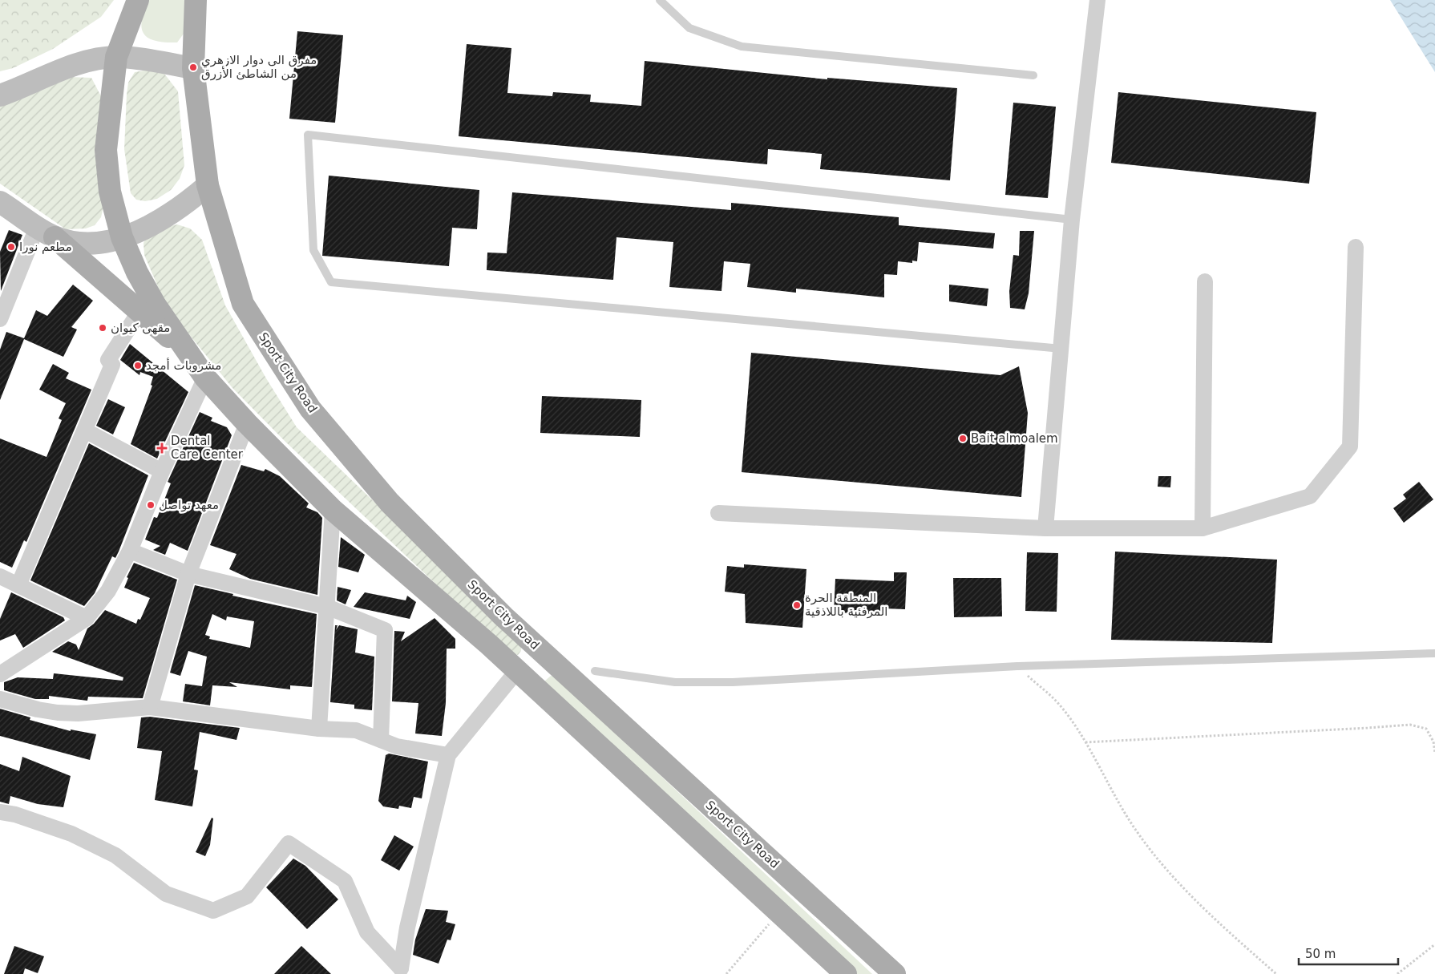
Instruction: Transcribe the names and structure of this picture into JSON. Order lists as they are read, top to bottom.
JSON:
{
  "streets": {
    "main road": ["Sport City Road"]
  },
  "places": {
    "other": [
      "مفرق الى دوار الازهري من الشاطئ الأزرق",
      "مطعم نورا",
      "مقهى كيوان",
      "مشروبات أمجد",
      "Bait almoalem",
      "معهد تواصل",
      "المنطقة الحرة المرفئية باللاذقية"
    ],
    "health": ["Dental Care Center"]
  },
  "scale_bar": "50 m"
}
